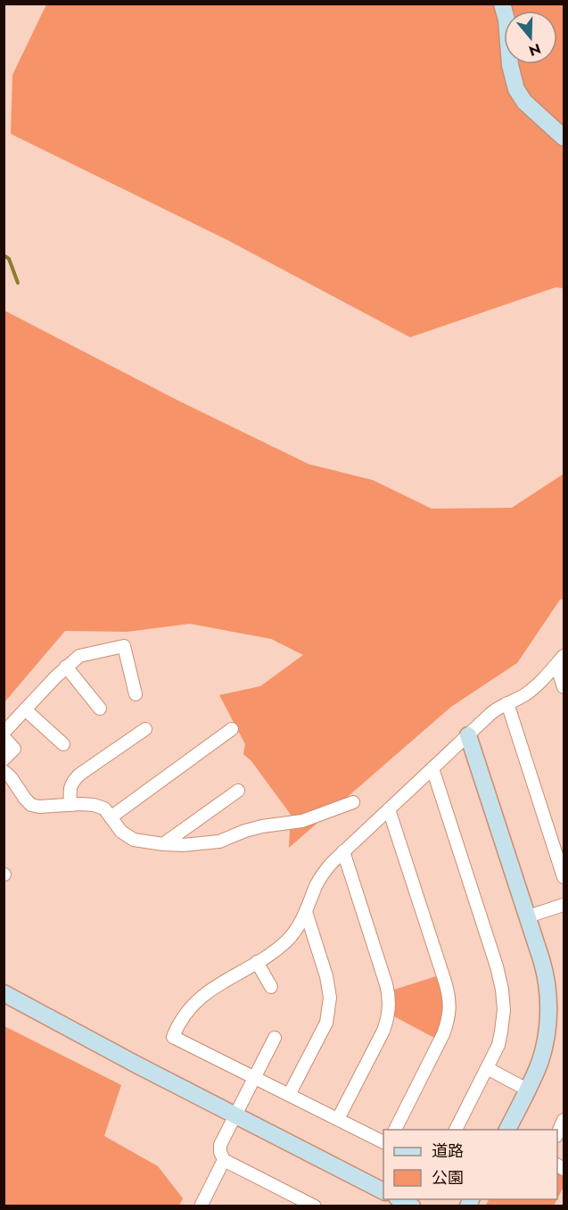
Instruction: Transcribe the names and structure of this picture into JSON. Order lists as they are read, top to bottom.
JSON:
{
  "legend": ["道路", "公園"],
  "north": "bottom"
}
